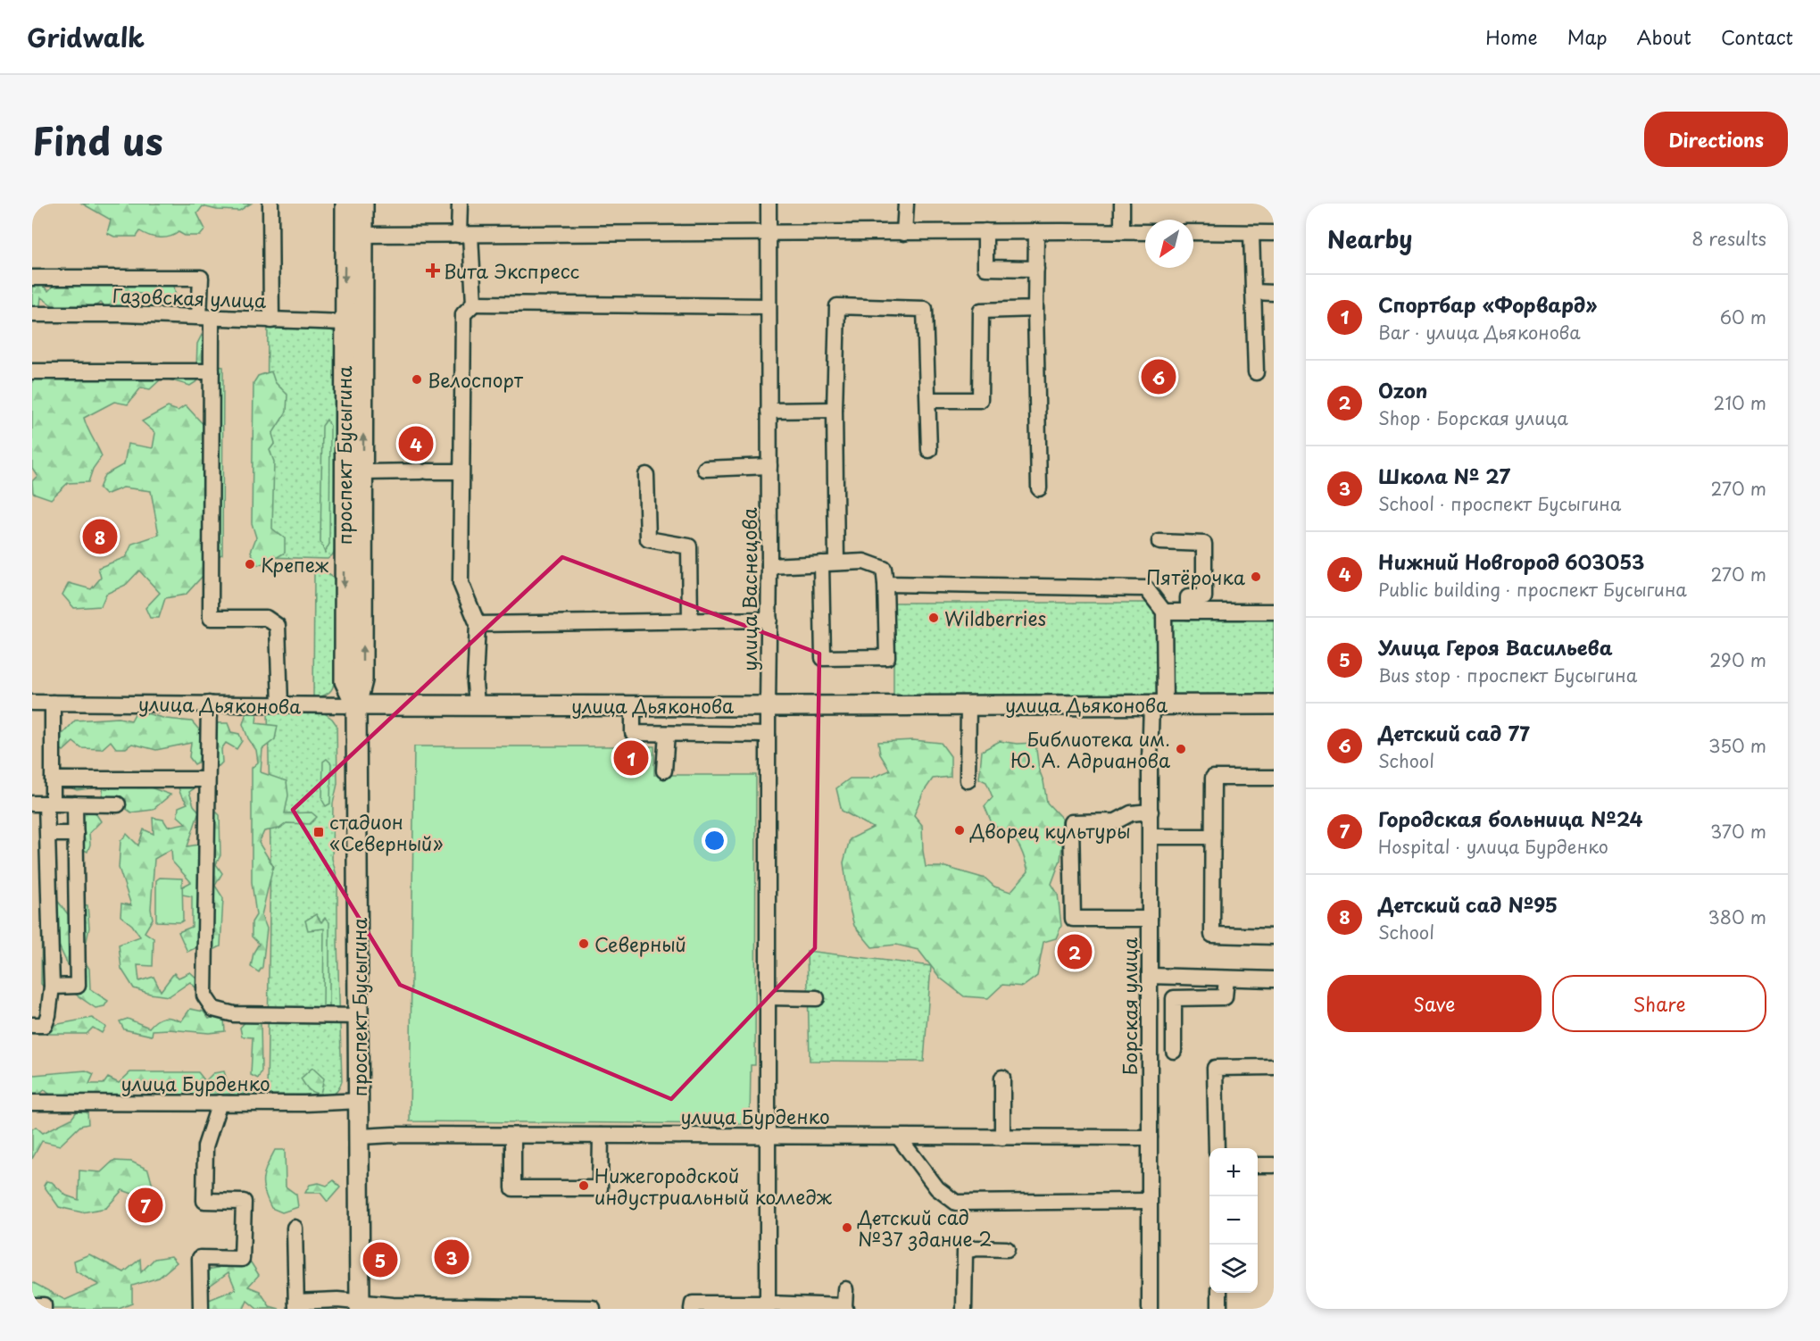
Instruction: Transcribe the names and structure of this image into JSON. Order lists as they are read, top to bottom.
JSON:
{
  "streets": {
    "main road": ["проспект Бусыгина", "улица Дьяконова"],
    "street": [
      "Газовская улица",
      "улица Васнецова",
      "Борская улица",
      "улица Бурденко"
    ]
  },
  "crossings": [
    ["Газовская улица", "проспект Бусыгина"],
    ["проспект Бусыгина", "улица Дьяконова"],
    ["проспект Бусыгина", "улица Бурденко"],
    ["улица Васнецова", "улица Дьяконова"],
    ["улица Васнецова", "улица Бурденко"],
    ["улица Дьяконова", "Борская улица"],
    ["Борская улица", "улица Бурденко"]
  ],
  "places": {
    "health": ["Вита Экспресс"],
    "other": [
      "Велоспорт",
      "Крепеж",
      "Пятёрочка",
      "Wildberries",
      "Библиотека им. Ю. А. Адрианова",
      "Дворец культуры",
      "Северный",
      "Нижегородской индустриальный колледж",
      "Детский сад №37 здание 2"
    ],
    "transit": ["стадион «Северный»"]
  },
  "north": "bottom left",
  "page": {
    "header": "Gridwalk",
    "nav": [
      "Home",
      "Map",
      "About",
      "Contact"
    ],
    "title": "Find us",
    "buttons": [
      "Directions",
      ["Save", "Share"]
    ],
    "heading": ["Nearby", "8 results"],
    "list": [
      {
        "mark": "1",
        "name": "Спортбар «Форвард»",
        "note": "Bar · улица Дьяконова",
        "value": "60 m"
      },
      {
        "mark": "2",
        "name": "Ozon",
        "note": "Shop · Борская улица",
        "value": "210 m"
      },
      {
        "mark": "3",
        "name": "Школа № 27",
        "note": "School · проспект Бусыгина",
        "value": "270 m"
      },
      {
        "mark": "4",
        "name": "Нижний Новгород 603053",
        "note": "Public building · проспект Бусыгина",
        "value": "270 m"
      },
      {
        "mark": "5",
        "name": "Улица Героя Васильева",
        "note": "Bus stop · проспект Бусыгина",
        "value": "290 m"
      },
      {
        "mark": "6",
        "name": "Детский сад 77",
        "note": "School",
        "value": "350 m"
      },
      {
        "mark": "7",
        "name": "Городская больница №24",
        "note": "Hospital · улица Бурденко",
        "value": "370 m"
      },
      {
        "mark": "8",
        "name": "Детский сад №95",
        "note": "School",
        "value": "380 m"
      }
    ],
    "pins": [
      "6",
      "4",
      "8",
      "1",
      "2",
      "7",
      "3",
      "5"
    ],
    "map_buttons": ["+", "−"]
  }
}
